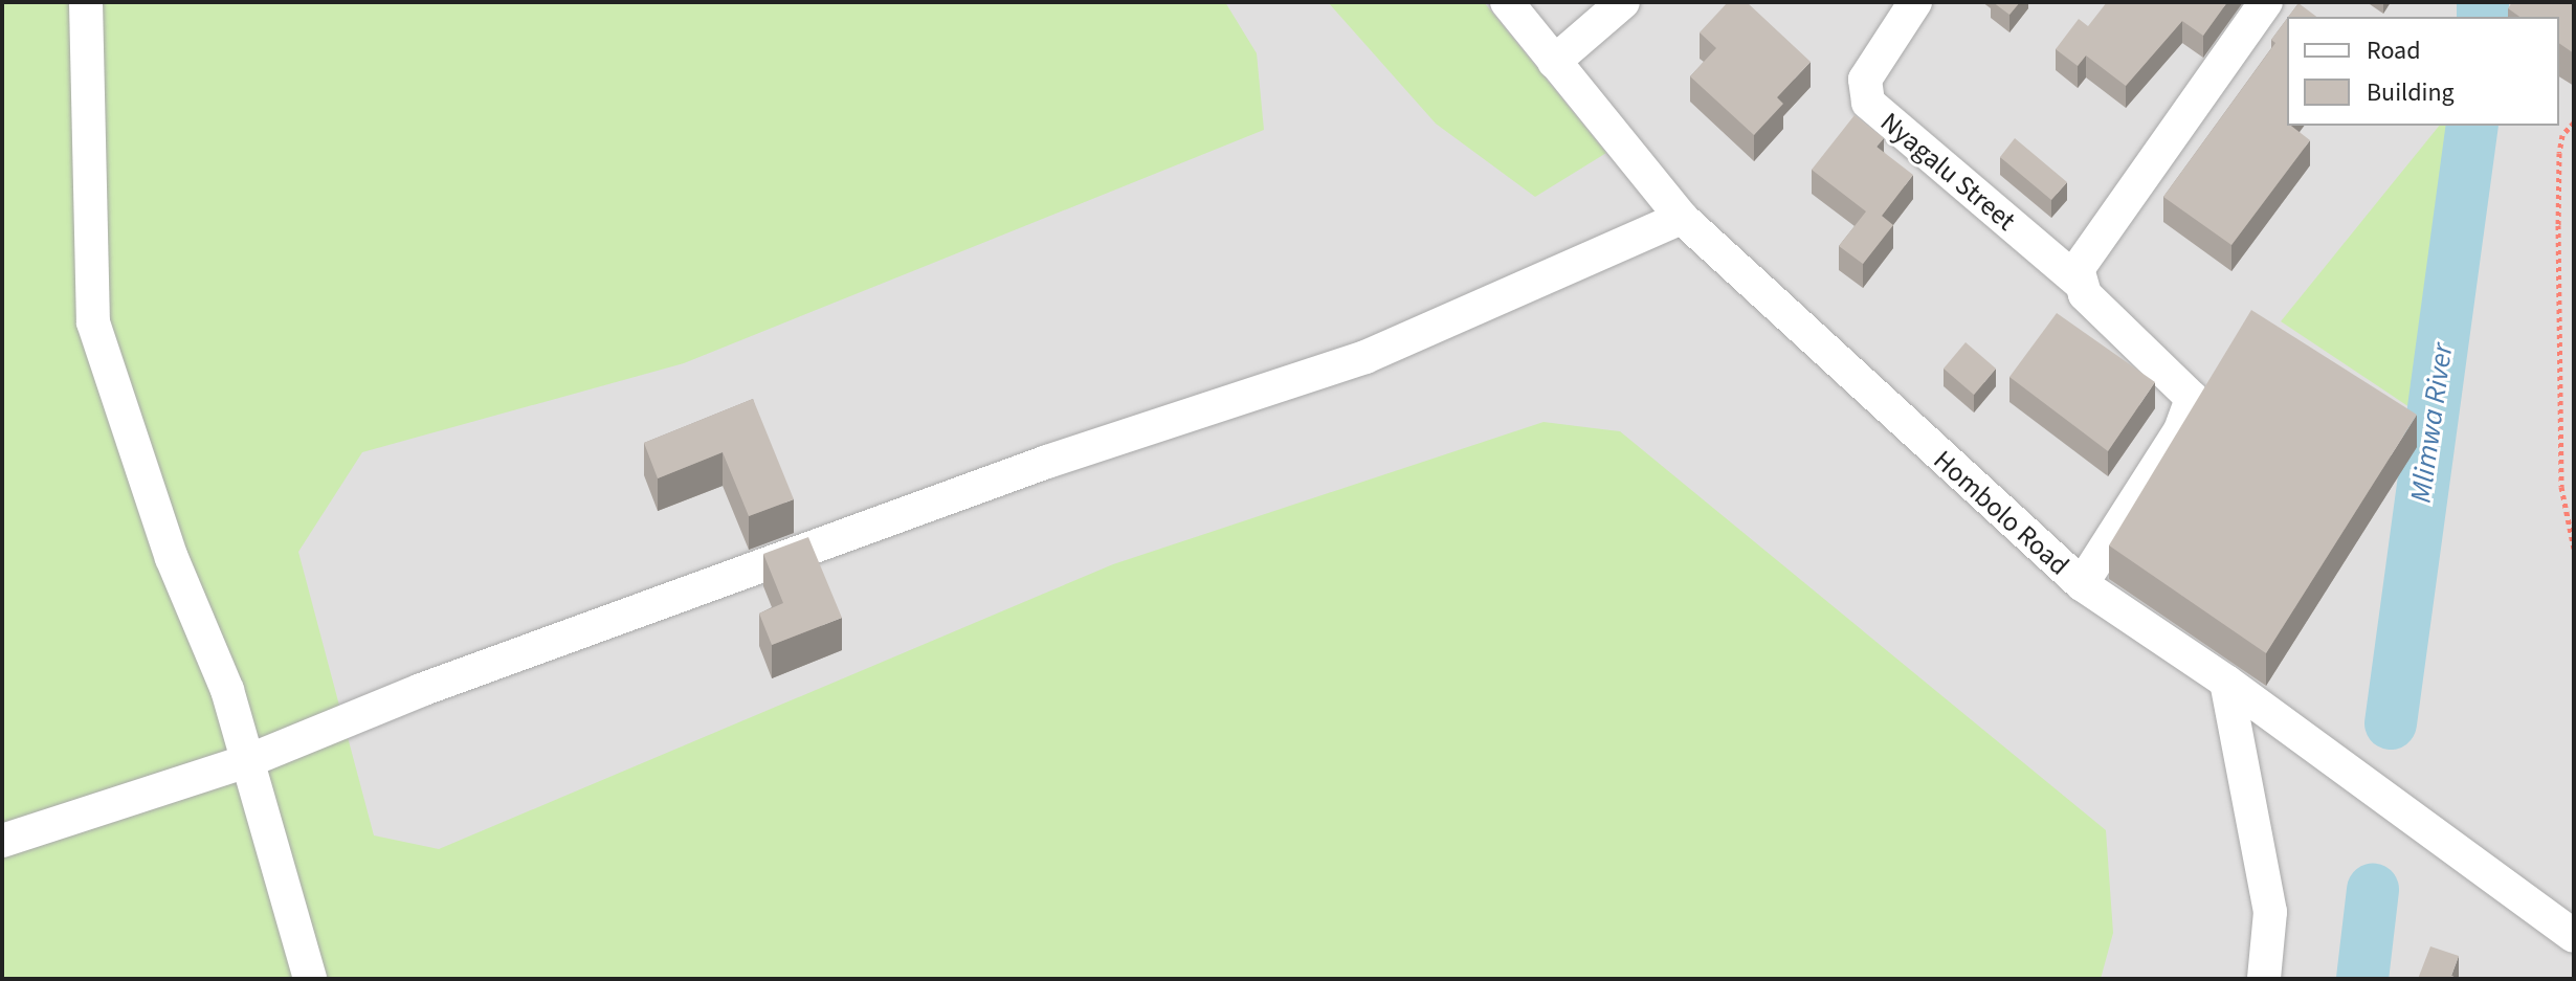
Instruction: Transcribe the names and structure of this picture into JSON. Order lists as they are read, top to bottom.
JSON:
{
  "streets": {
    "street": ["Nyagalu Street", "Hombolo Road"]
  },
  "crossings": [
    ["Nyagalu Street", "Hombolo Road"]
  ],
  "water": ["Mlimwa River"],
  "legend": ["Road", "Building"]
}
